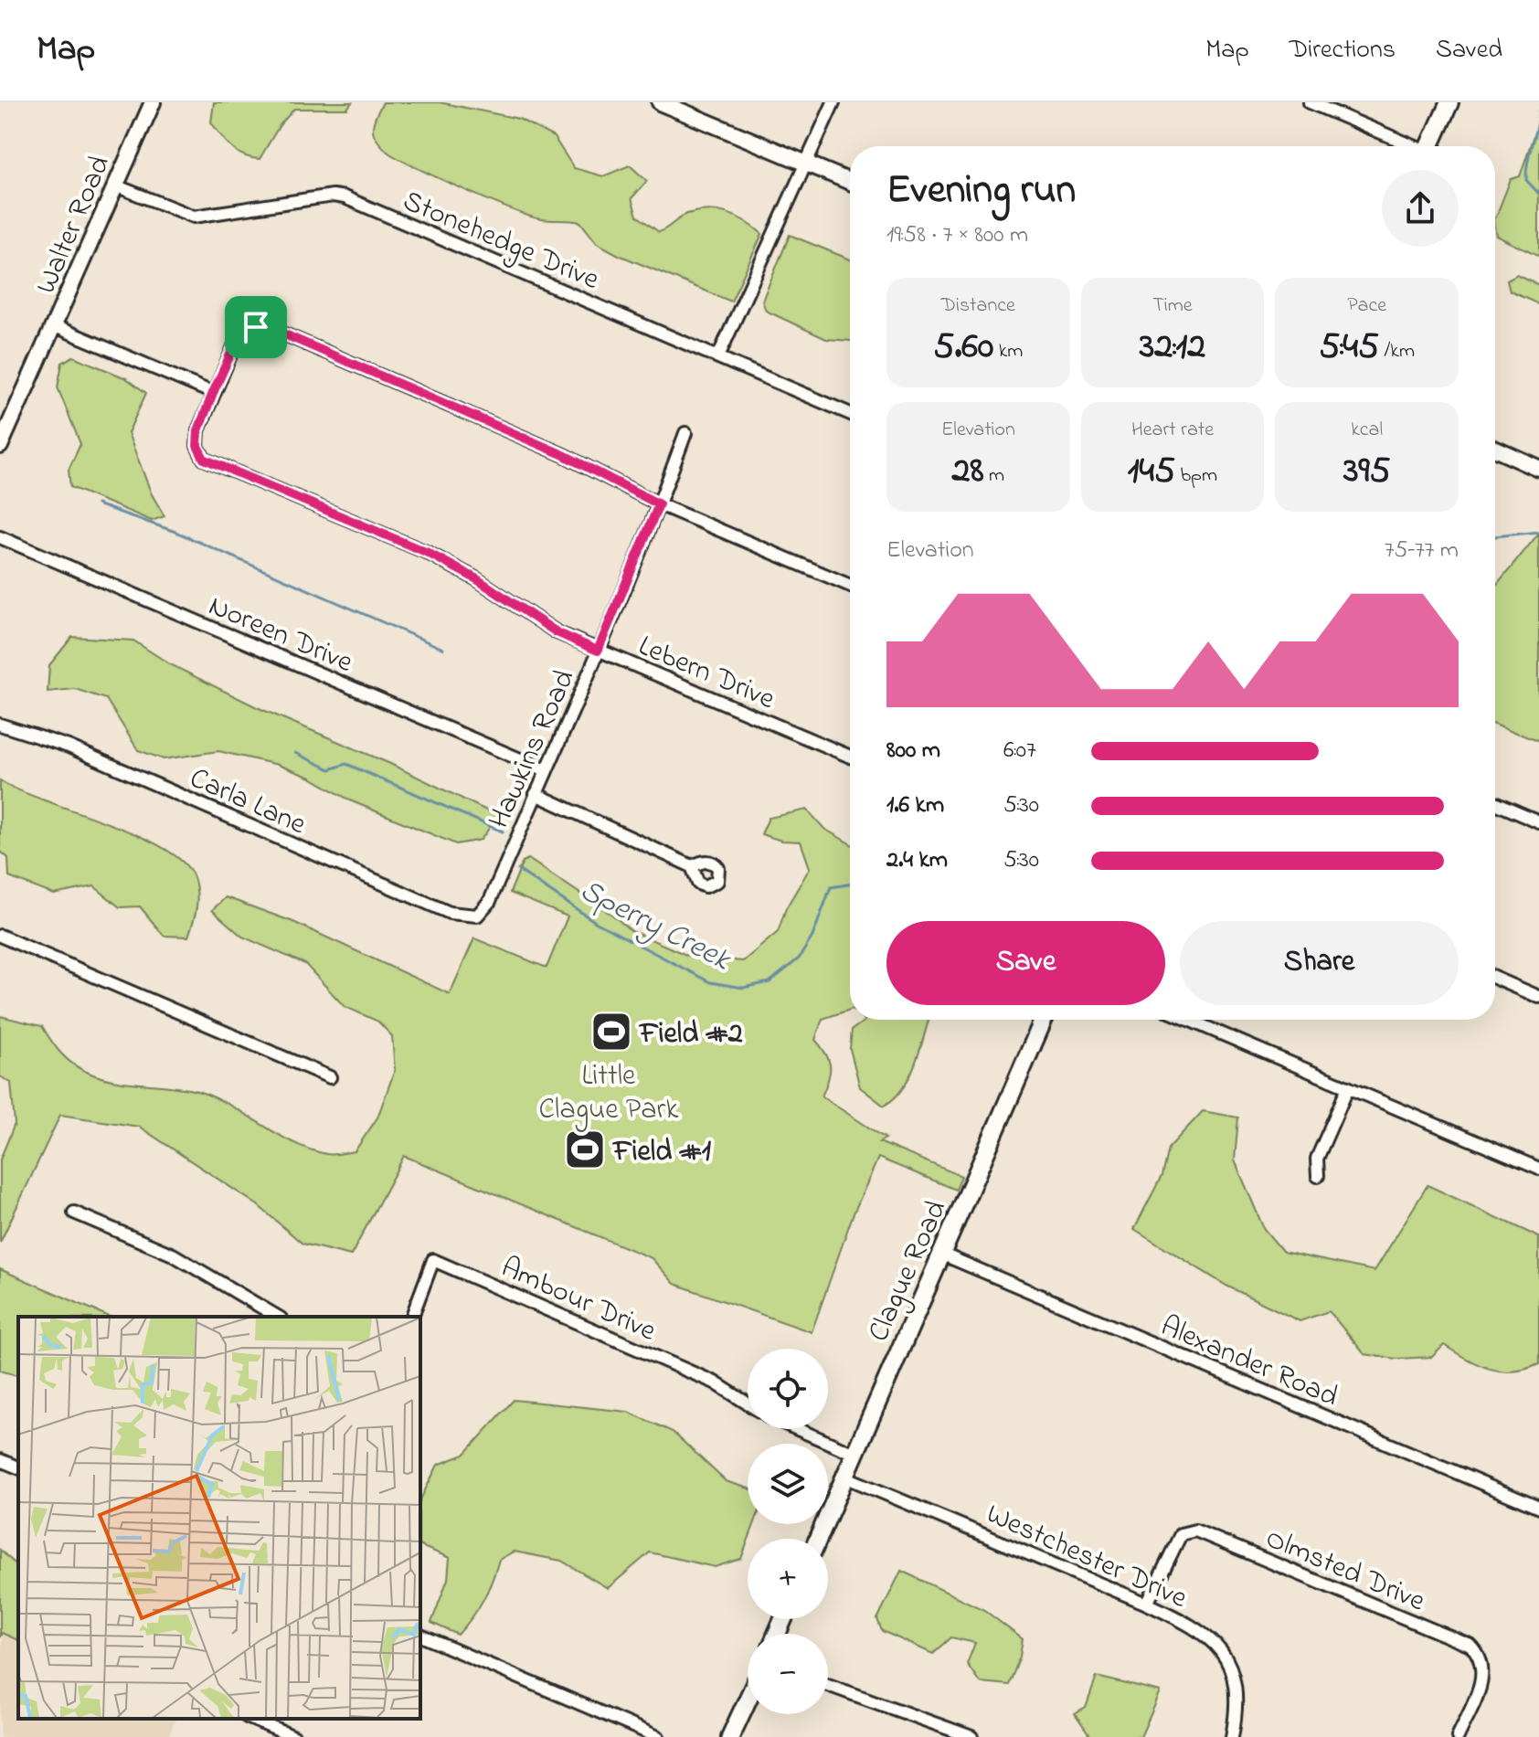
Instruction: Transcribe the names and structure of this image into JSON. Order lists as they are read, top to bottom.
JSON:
{
  "streets": {
    "main road": ["Clague Road"],
    "street": [
      "Walter Road",
      "Stonehedge Drive",
      "Noreen Drive",
      "Lebern Drive",
      "Hawkins Road",
      "Carla Lane",
      "Ambour Drive",
      "Alexander Road",
      "Westchester Drive",
      "Olmsted Drive"
    ]
  },
  "crossings": [
    ["Walter Road", "Stonehedge Drive"],
    ["Noreen Drive", "Hawkins Road"],
    ["Lebern Drive", "Hawkins Road"],
    ["Hawkins Road", "Carla Lane"],
    ["Clague Road", "Alexander Road"],
    ["Clague Road", "Westchester Drive"],
    ["Westchester Drive", "Olmsted Drive"]
  ],
  "water": ["Sperry Creek"],
  "parks": ["Little Clague Park"],
  "places": {
    "sports": ["Field #2", "Field #1"]
  },
  "page": {
    "header": "Map",
    "nav": ["Map", "Directions", "Saved"],
    "heading": ["Evening run", "19:58 · 7 × 800 m"],
    "stats": [
      ["Distance", "5.60 km"],
      ["Time", "32:12"],
      ["Pace", "5:45 /km"],
      ["Elevation", "28 m"],
      ["Heart rate", "145 bpm"],
      ["kcal", "395"]
    ],
    "chart": ["Elevation", "75–77 m"],
    "list": [
      {
        "name": "800 m",
        "note": "6:07"
      },
      {
        "name": "1.6 km",
        "note": "5:30"
      },
      {
        "name": "2.4 km",
        "note": "5:30"
      }
    ],
    "buttons": ["Save", "Share"],
    "map_buttons": ["+", "−"]
  }
}
